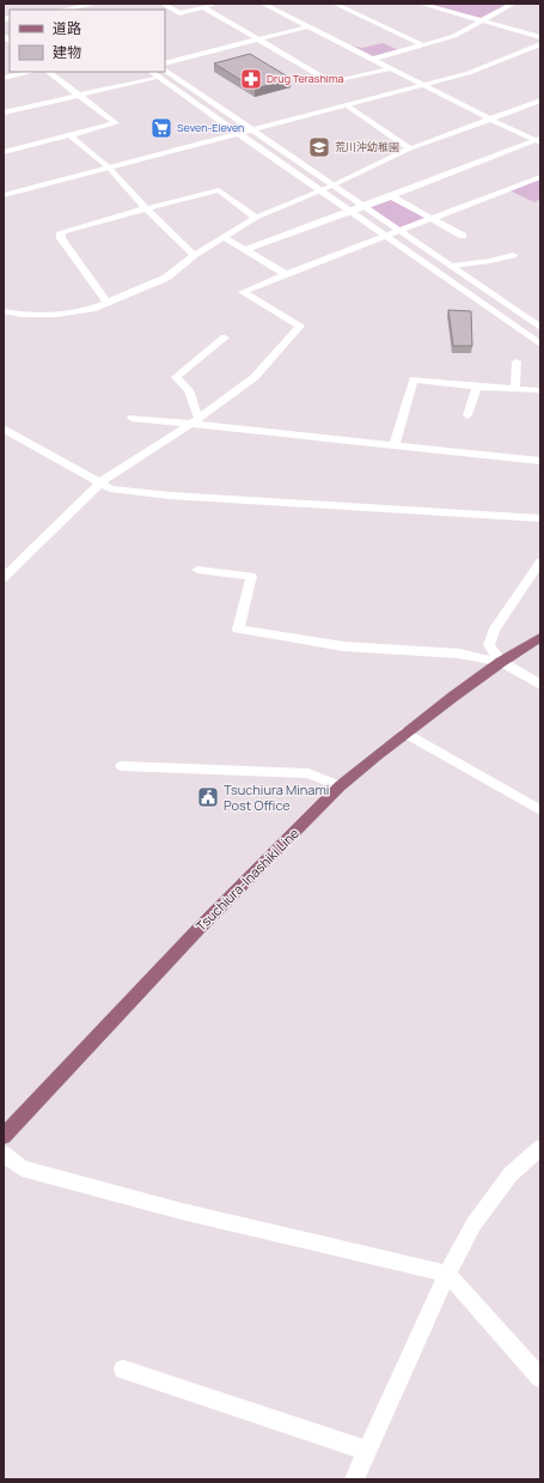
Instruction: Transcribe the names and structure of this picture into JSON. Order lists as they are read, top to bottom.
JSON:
{
  "streets": {
    "main road": ["Tsuchiura-Inashiki Line"]
  },
  "places": {
    "pharmacy": ["Drug Terashima"],
    "supermarket": ["Seven-Eleven"],
    "school or university": ["荒川沖幼稚園"],
    "public building": ["Tsuchiura Minami Post Office"]
  },
  "legend": ["道路", "建物"]
}
